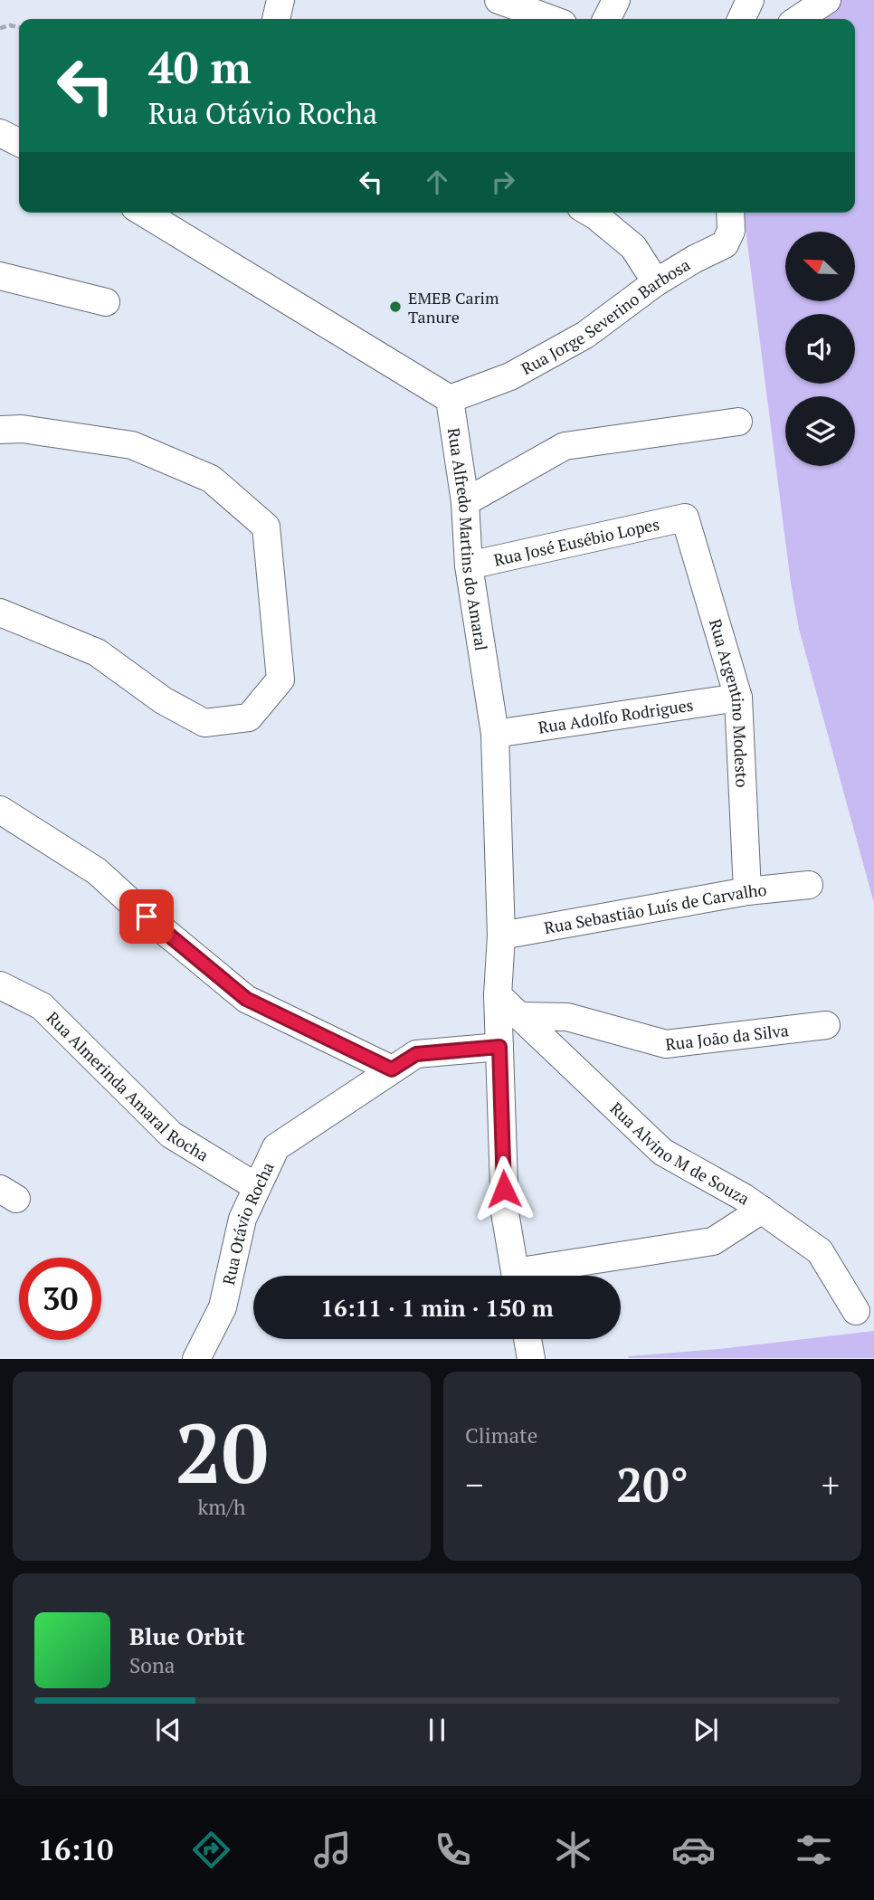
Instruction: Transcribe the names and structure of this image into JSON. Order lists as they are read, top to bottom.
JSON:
{
  "streets": {
    "street": [
      "Rua Jorge Severino Barbosa",
      "Rua Alfredo Martins do Amaral",
      "Rua José Eusébio Lopes",
      "Rua Argentino Modesto",
      "Rua Adolfo Rodrigues",
      "Rua Sebastião Luís de Carvalho",
      "Rua João da Silva",
      "Rua Almerinda Amaral Rocha",
      "Rua Alvino M de Souza",
      "Rua Otávio Rocha"
    ]
  },
  "crossings": [
    ["Rua Jorge Severino Barbosa", "Rua Alfredo Martins do Amaral"],
    ["Rua Alfredo Martins do Amaral", "Rua José Eusébio Lopes"],
    ["Rua Alfredo Martins do Amaral", "Rua Adolfo Rodrigues"],
    ["Rua Alfredo Martins do Amaral", "Rua Sebastião Luís de Carvalho"],
    ["Rua Alfredo Martins do Amaral", "Rua Alvino M de Souza"],
    ["Rua Alfredo Martins do Amaral", "Rua Otávio Rocha"],
    ["Rua José Eusébio Lopes", "Rua Argentino Modesto"],
    ["Rua Argentino Modesto", "Rua Adolfo Rodrigues"],
    ["Rua Argentino Modesto", "Rua Sebastião Luís de Carvalho"],
    ["Rua João da Silva", "Rua Alvino M de Souza"],
    ["Rua Almerinda Amaral Rocha", "Rua Otávio Rocha"]
  ],
  "places": ["EMEB Carim Tanure"],
  "north": "top left",
  "page": {
    "turn": ["40 m", "Rua Otávio Rocha"],
    "limit": "30",
    "trip": "16:11 · 1 min · 150 m",
    "tile": [
      ["20", "km/h"],
      "Climate"
    ],
    "heat": ["−", "20°", "+"],
    "song": ["Blue Orbit", "Sona"],
    "tabs": "16:10"
  }
}
